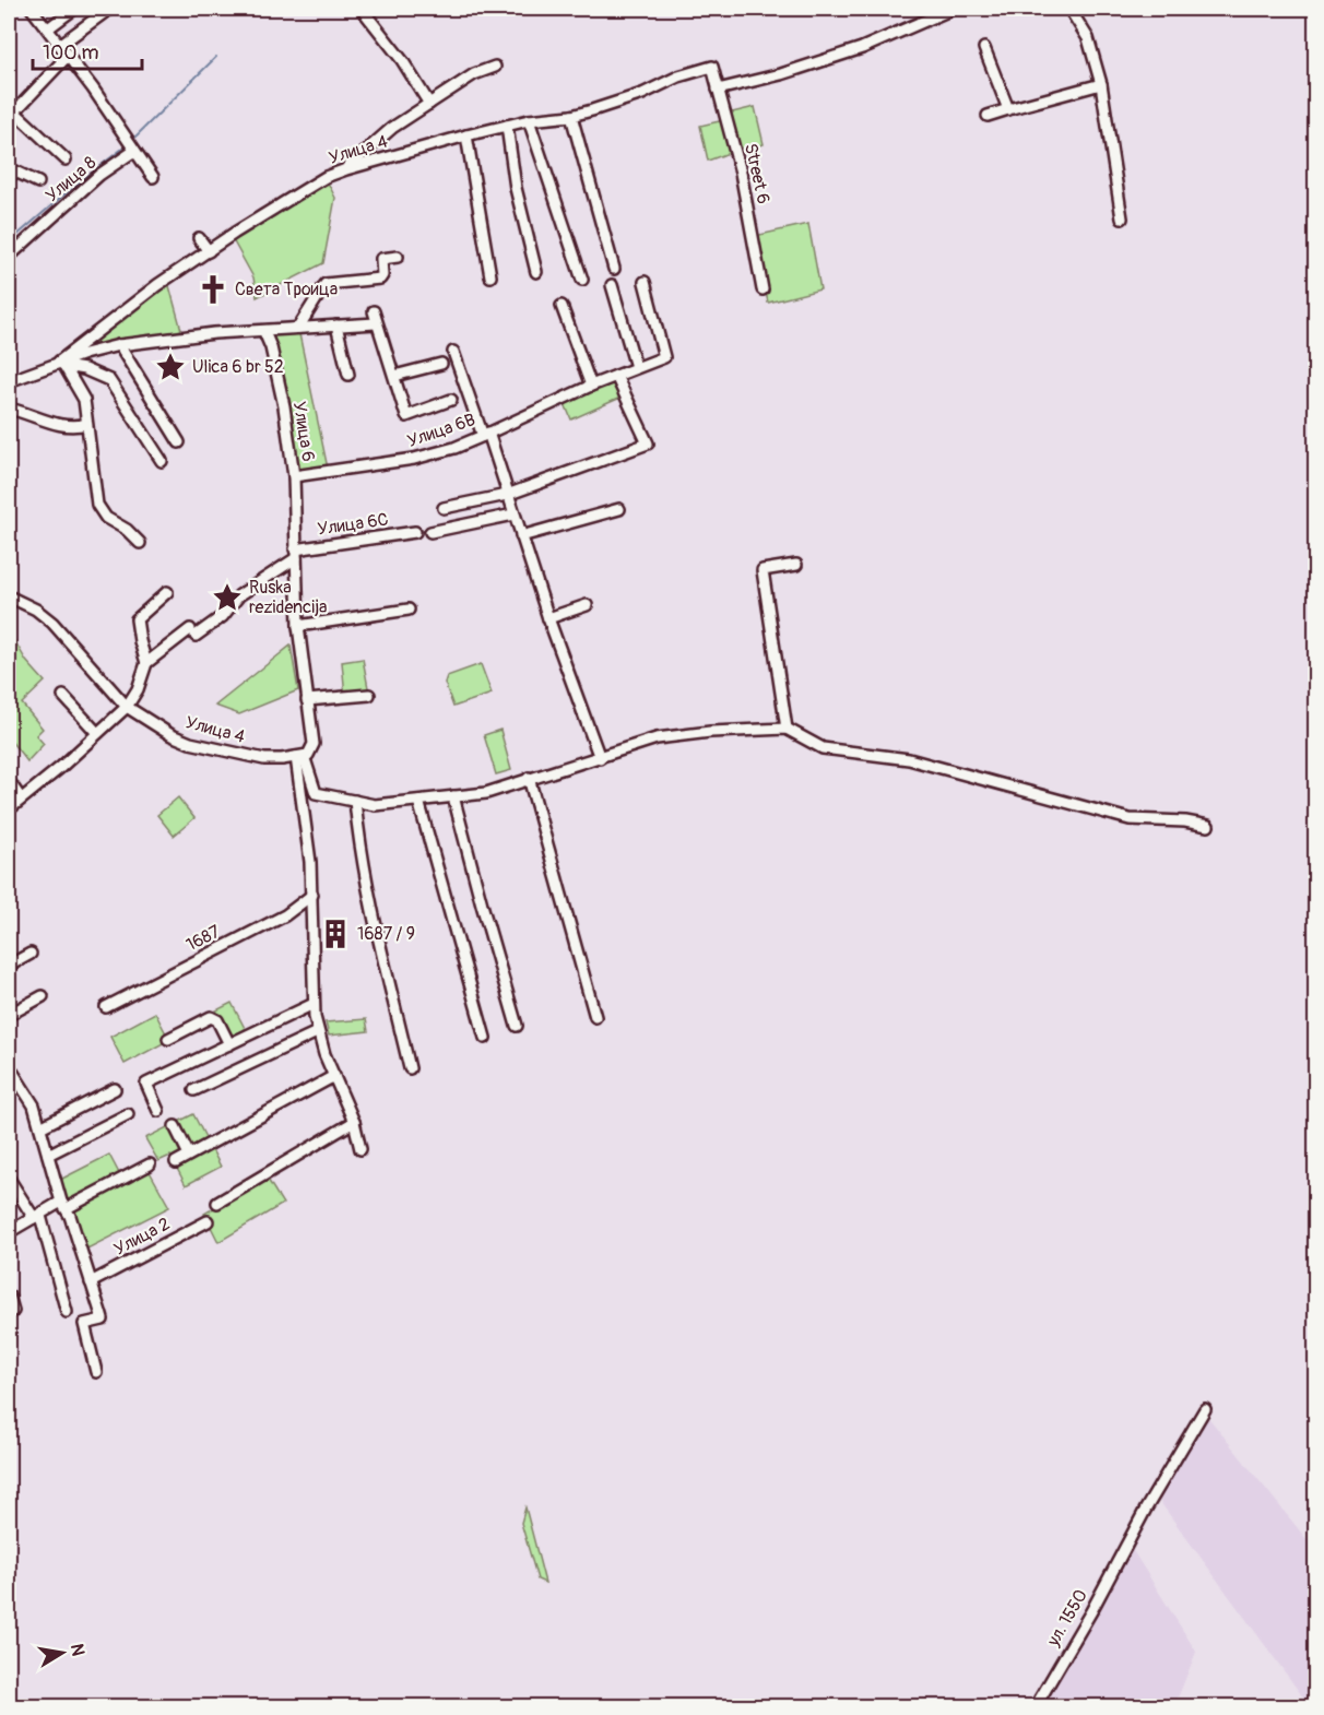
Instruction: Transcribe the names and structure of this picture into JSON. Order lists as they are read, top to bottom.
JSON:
{
  "streets": {
    "street": [
      "Улица 4",
      "Street 6",
      "Улица 8",
      "Улица 6B",
      "Улица 6",
      "Улица 6C",
      "1687",
      "Улица 2",
      "ул. 1550"
    ]
  },
  "crossings": [
    ["Улица 4", "Street 6"],
    ["Улица 4", "Улица 6"],
    ["Улица 6B", "Улица 6"],
    ["Улица 6", "Улица 6C"]
  ],
  "places": {
    "church": ["Света Троица"],
    "place": ["Ulica 6 br 52", "Ruska rezidencija"],
    "building": ["1687 / 9"]
  },
  "scale_bar": "100 m",
  "north": "right"
}
